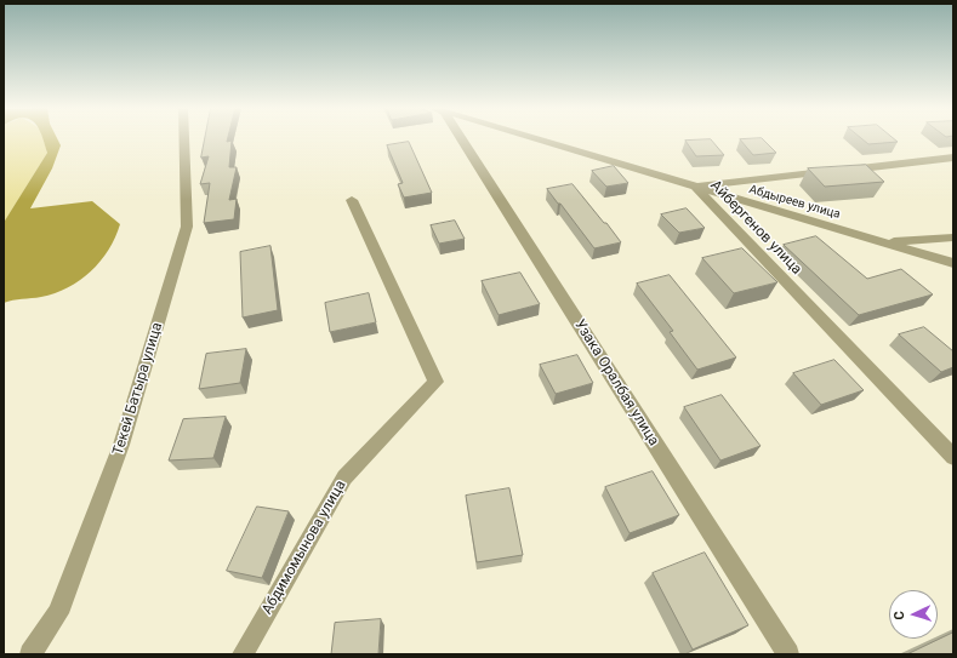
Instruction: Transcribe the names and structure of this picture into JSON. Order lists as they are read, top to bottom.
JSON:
{
  "streets": {
    "street": [
      "Абдыреев улица",
      "Айбергенов улица",
      "Узака Оралбая улица",
      "Текей Батыра улица",
      "Абдимомынова улица"
    ]
  },
  "crossings": [
    ["Абдыреев улица", "Айбергенов улица"]
  ],
  "north": "left"
}
